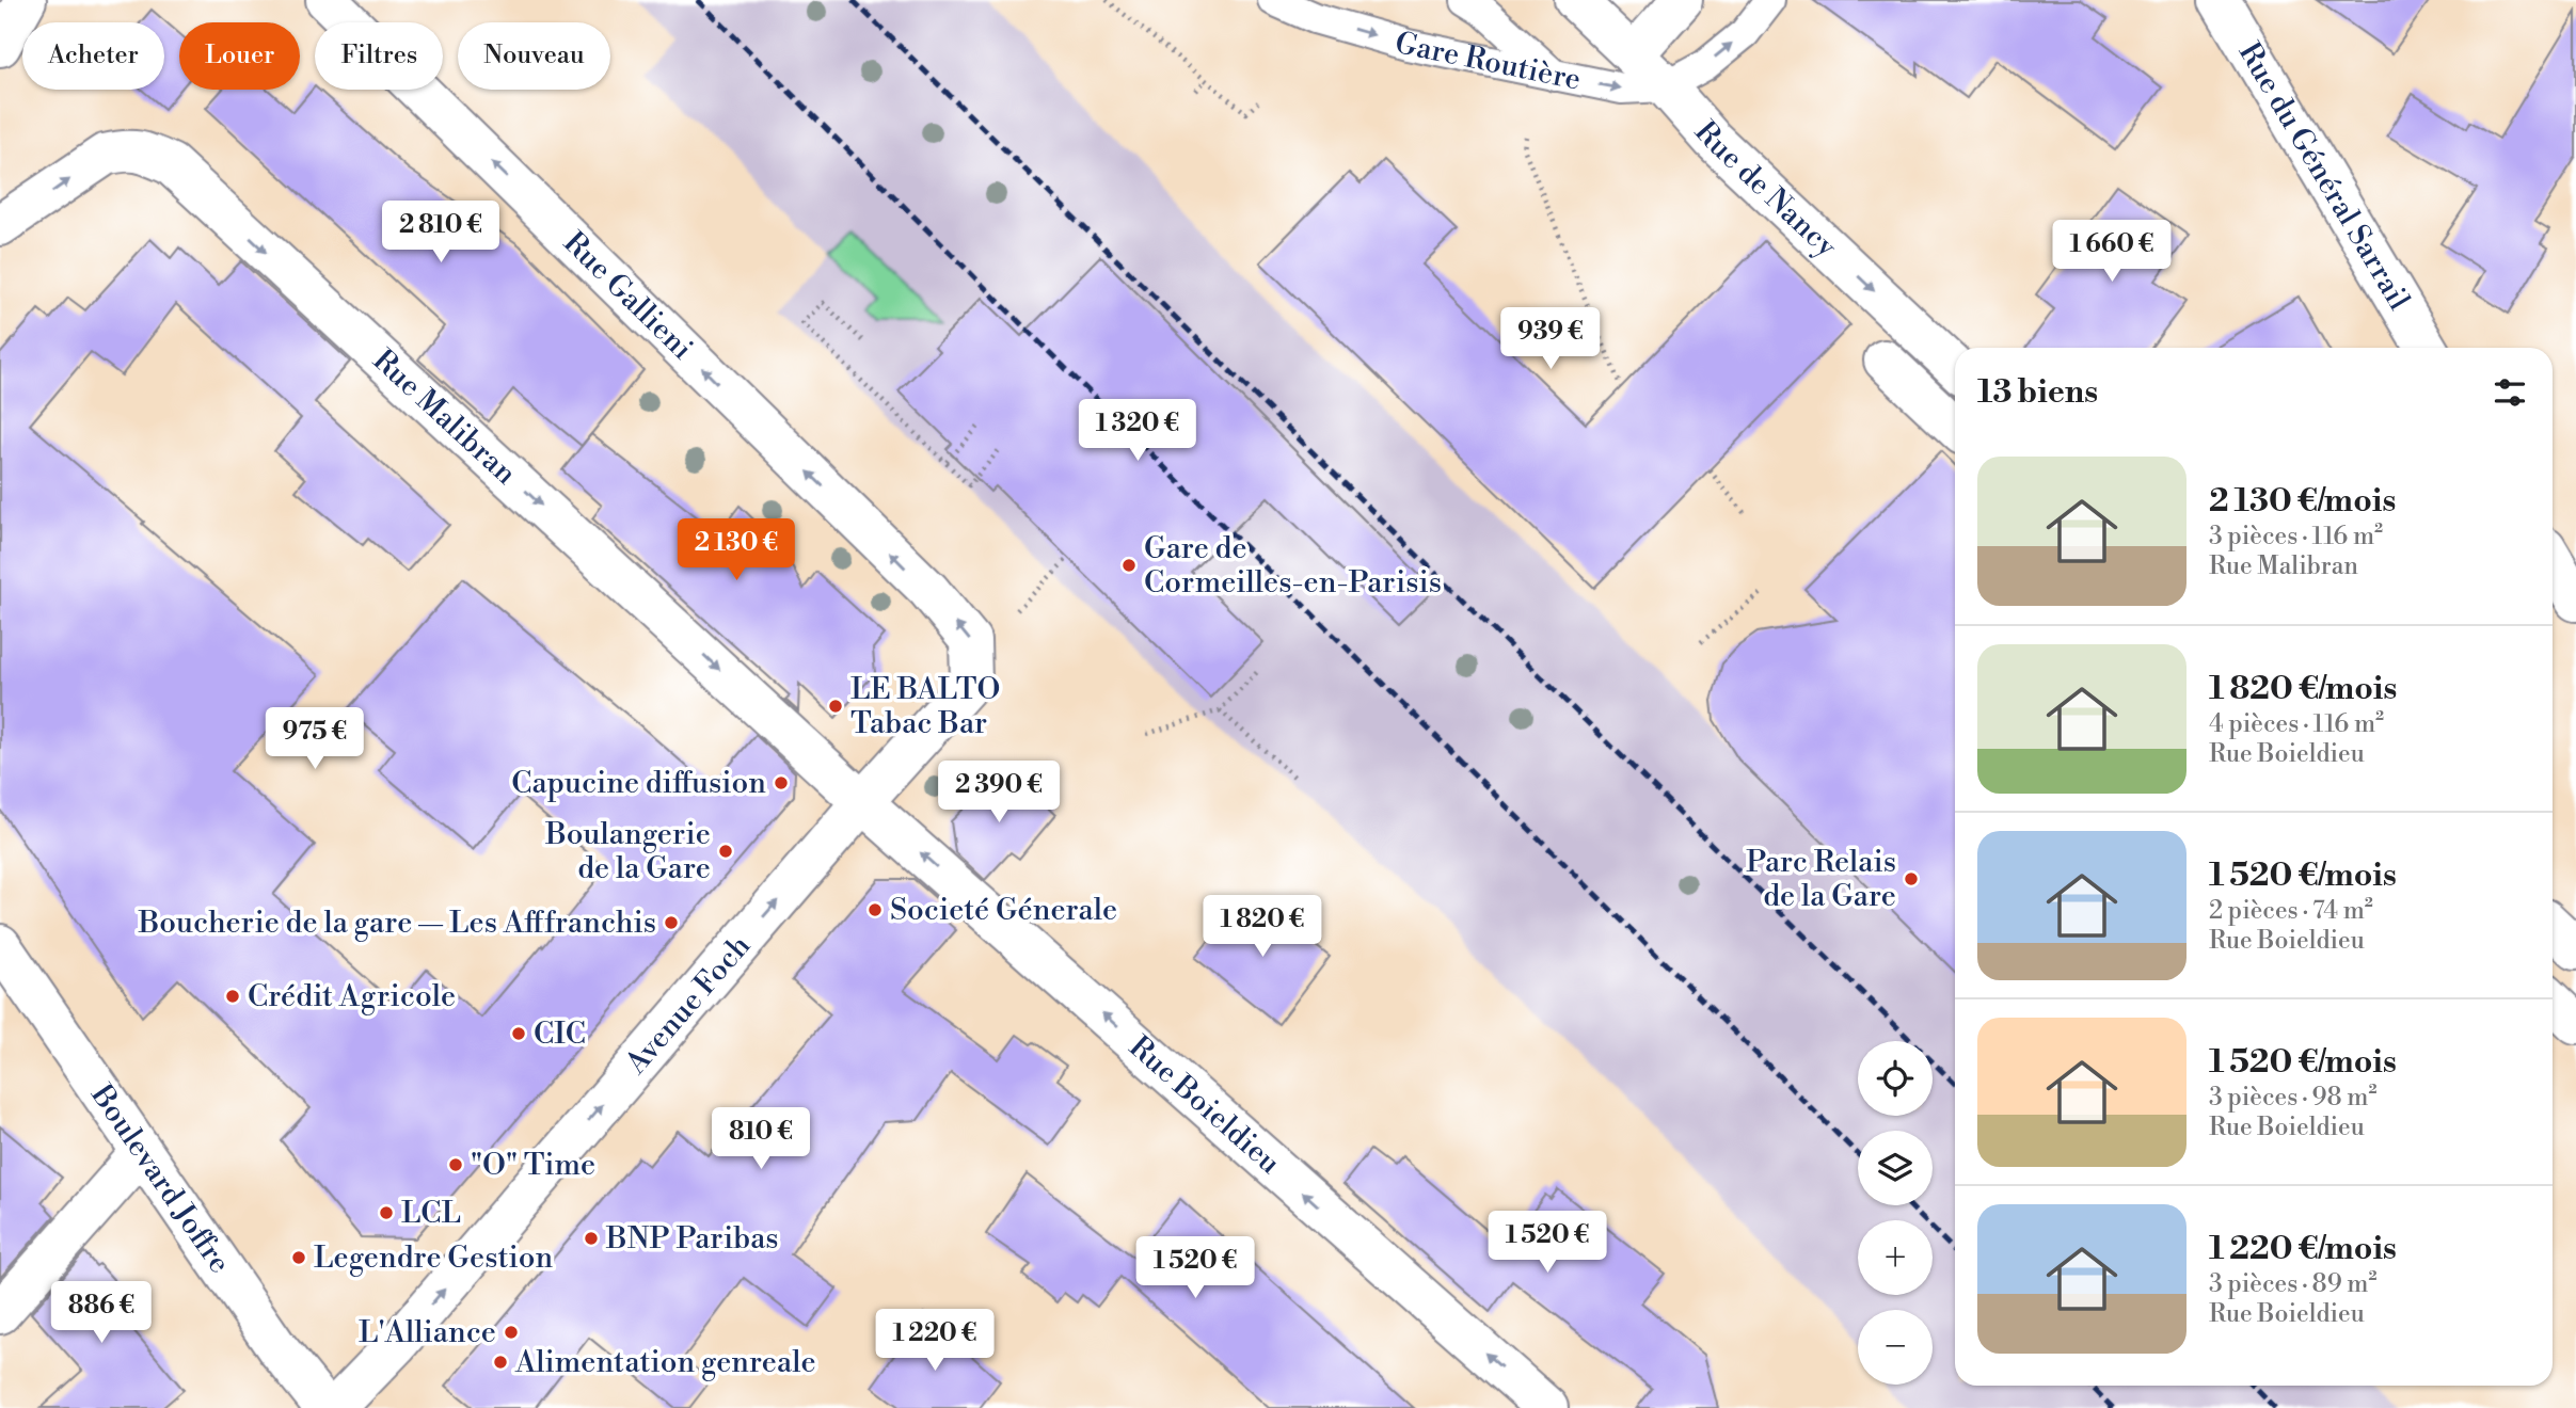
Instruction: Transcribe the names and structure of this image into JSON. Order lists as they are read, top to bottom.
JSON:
{
  "streets": {
    "street": [
      "Rue du Général Sarrail",
      "Rue de Nancy",
      "Rue Gallieni",
      "Rue Malibran",
      "Avenue Foch",
      "Rue Boieldieu",
      "Boulevard Joffre"
    ],
    "lane": ["Gare Routière"]
  },
  "crossings": [
    ["Gare Routière", "Rue de Nancy"],
    ["Rue Gallieni", "Avenue Foch"],
    ["Rue Malibran", "Avenue Foch"],
    ["Rue Malibran", "Rue Boieldieu"],
    ["Avenue Foch", "Rue Boieldieu"]
  ],
  "one_way": [
    "Gare Routière",
    "Rue de Nancy",
    "Rue Gallieni",
    "Rue Malibran",
    "Avenue Foch",
    "Rue Boieldieu"
  ],
  "places": [
    "Gare de Cormeilles-en-Parisis",
    "LE BALTO Tabac Bar",
    "Capucine diffusion",
    "Boulangerie de la Gare",
    "Parc Relais de la Gare",
    "Societé Génerale",
    "Boucherie de la gare — Les Afffranchis",
    "Crédit Agricole",
    "CIC",
    "\"O\" Time",
    "LCL",
    "BNP Paribas",
    "Legendre Gestion",
    "L'Alliance",
    "Alimentation genreale"
  ],
  "page": {
    "chip": [
      "Acheter",
      "Louer",
      "Filtres",
      "Nouveau"
    ],
    "price": [
      "2 810 €",
      "1 660 €",
      "939 €",
      "1 320 €",
      "2 130 €",
      "975 €",
      "2 390 €",
      "1 820 €",
      "810 €",
      "1 520 €",
      "1 520 €",
      "886 €",
      "1 220 €"
    ],
    "heading": "13 biens",
    "list": [
      {
        "name": "2 130 €/mois",
        "note": "3 pièces · 116 m² · Rue Malibran"
      },
      {
        "name": "1 820 €/mois",
        "note": "4 pièces · 116 m² · Rue Boieldieu"
      },
      {
        "name": "1 520 €/mois",
        "note": "2 pièces · 74 m² · Rue Boieldieu"
      },
      {
        "name": "1 520 €/mois",
        "note": "3 pièces · 98 m² · Rue Boieldieu"
      },
      {
        "name": "1 220 €/mois",
        "note": "3 pièces · 89 m² · Rue Boieldieu"
      }
    ],
    "map_buttons": ["+", "−"]
  }
}
